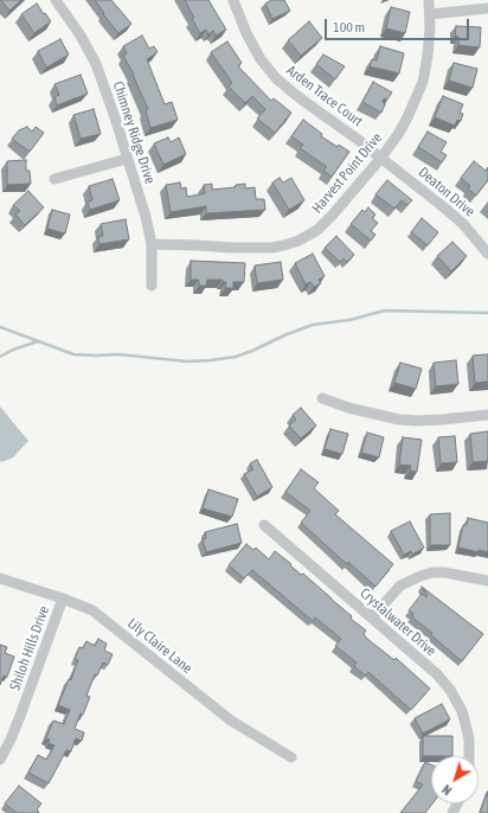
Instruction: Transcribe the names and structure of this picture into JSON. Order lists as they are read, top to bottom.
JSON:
{
  "streets": {
    "street": [
      "Arden Trace Court",
      "Chimney Ridge Drive",
      "Harvest Point Drive",
      "Deaton Drive",
      "Crystalwater Drive",
      "Lily Claire Lane",
      "Shiloh Hills Drive"
    ]
  },
  "crossings": [
    ["Arden Trace Court", "Harvest Point Drive"],
    ["Arden Trace Court", "Deaton Drive"],
    ["Chimney Ridge Drive", "Harvest Point Drive"],
    ["Harvest Point Drive", "Deaton Drive"],
    ["Lily Claire Lane", "Shiloh Hills Drive"]
  ],
  "scale_bar": "100 m",
  "north": "bottom left"
}
